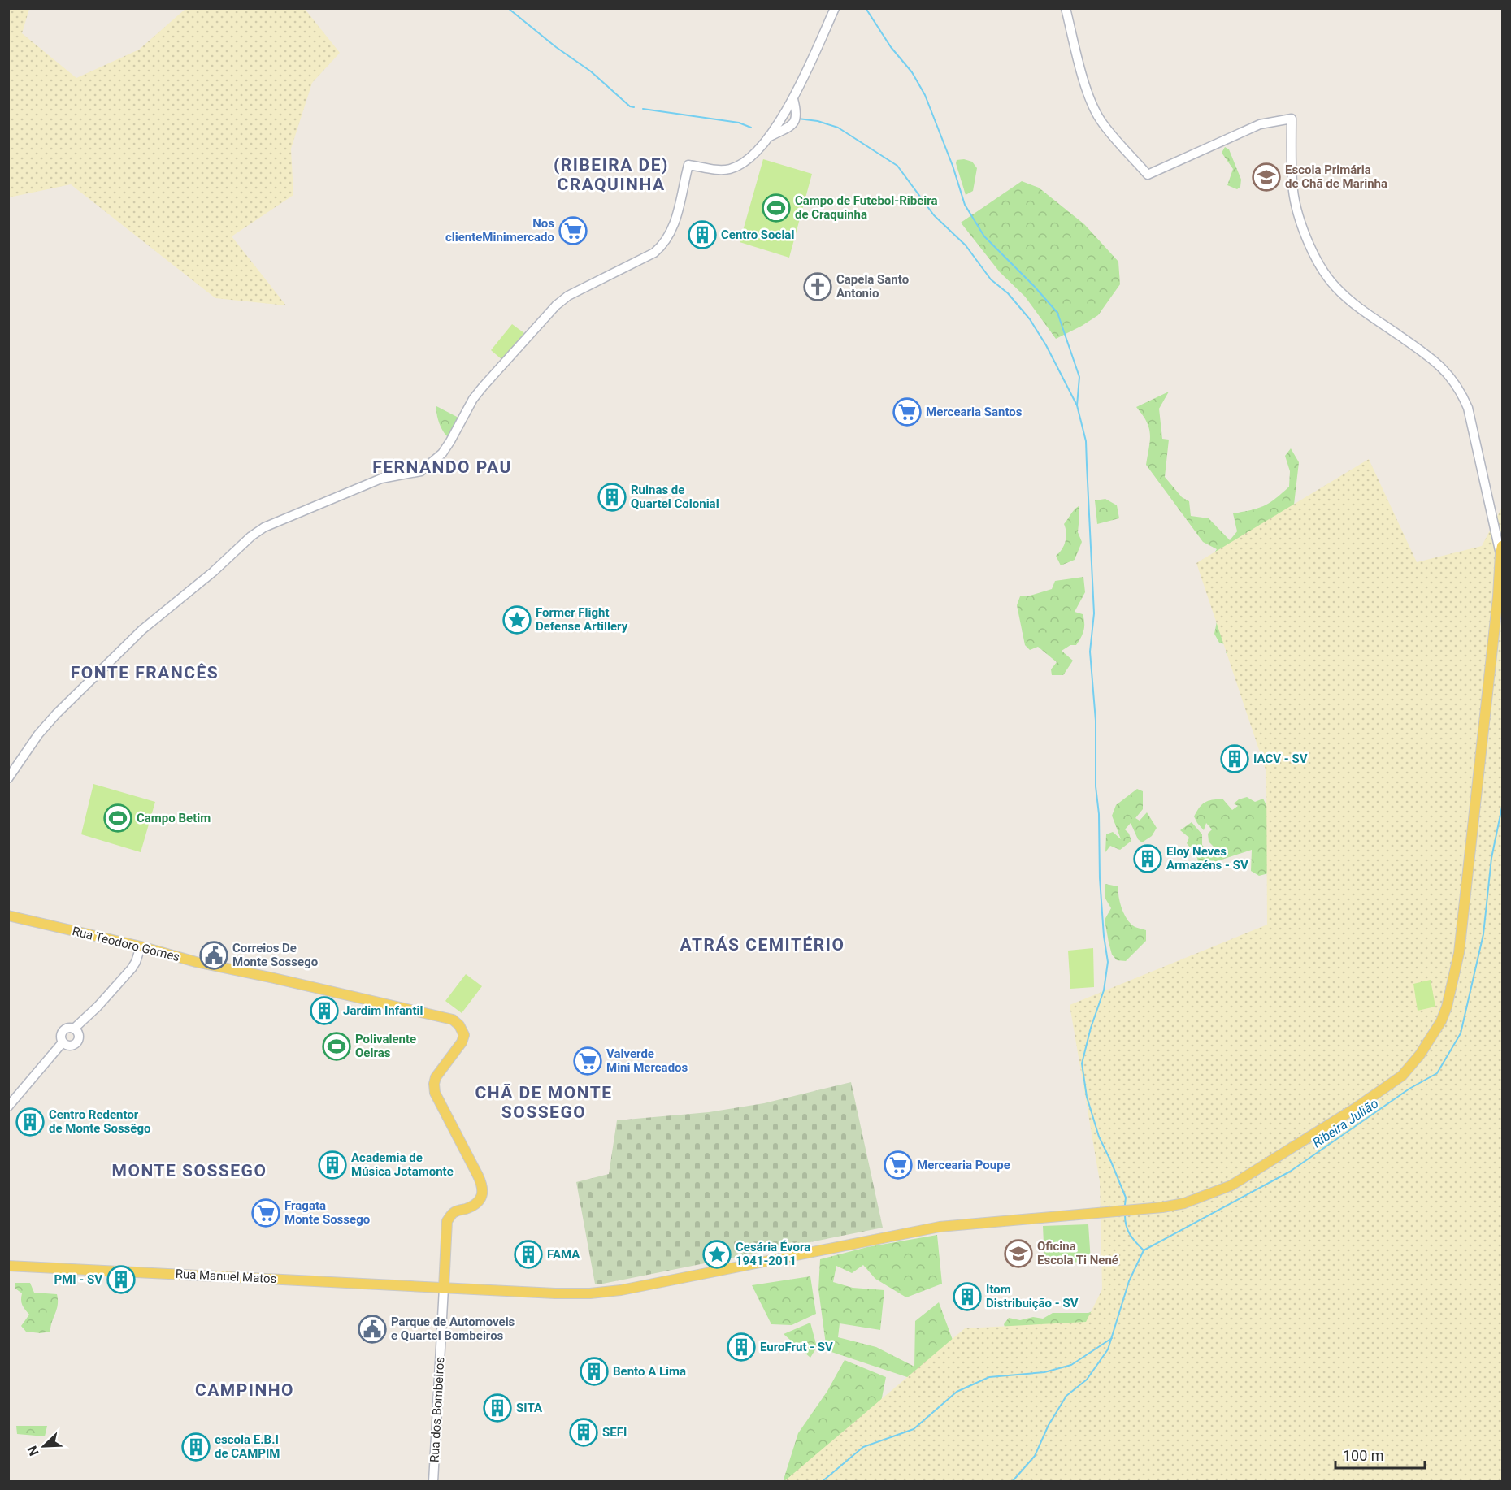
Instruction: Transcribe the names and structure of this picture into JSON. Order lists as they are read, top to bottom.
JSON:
{
  "streets": {
    "main road": ["Rua Teodoro Gomes", "Rua Manuel Matos", "Rua dos Bombeiros"]
  },
  "crossings": [
    ["Rua Teodoro Gomes", "Rua dos Bombeiros"],
    ["Rua Manuel Matos", "Rua dos Bombeiros"]
  ],
  "districts": [
    "(RIBEIRA DE) CRAQUINHA",
    "FERNANDO PAU",
    "FONTE FRANCÊS",
    "ATRÁS CEMITÉRIO",
    "CHÃ DE MONTE SOSSEGO",
    "MONTE SOSSEGO",
    "CAMPINHO"
  ],
  "water": ["Ribeira Julião"],
  "places": {
    "school or university": ["Escola Primária de Chã de Marinha", "Oficina Escola Ti Nené"],
    "sports": ["Campo de Futebol-Ribeira de Craquinha", "Campo Betim", "Polivalente Oeiras"],
    "supermarket": [
      "Nos clienteMinimercado",
      "Mercearia Santos",
      "Valverde Mini Mercados",
      "Mercearia Poupe",
      "Fragata Monte Sossego"
    ],
    "building": [
      "Centro Social",
      "Ruinas de Quartel Colonial",
      "IACV - SV",
      "Eloy Neves Armazéns - SV",
      "Jardim Infantil",
      "Centro Redentor de Monte Sossêgo",
      "Academia de Música Jotamonte",
      "FAMA",
      "PMI - SV",
      "Itom Distribuição - SV",
      "EuroFrut - SV",
      "Bento A Lima",
      "SITA",
      "SEFI",
      "escola E.B.I de CAMPIM"
    ],
    "church": ["Capela Santo Antonio"],
    "place": ["Former Flight Defense Artillery", "Cesária Évora 1941-2011"],
    "public building": ["Correios De Monte Sossego", "Parque de Automoveis e Quartel Bombeiros"]
  },
  "scale_bar": "100 m",
  "north": "bottom left"
}
